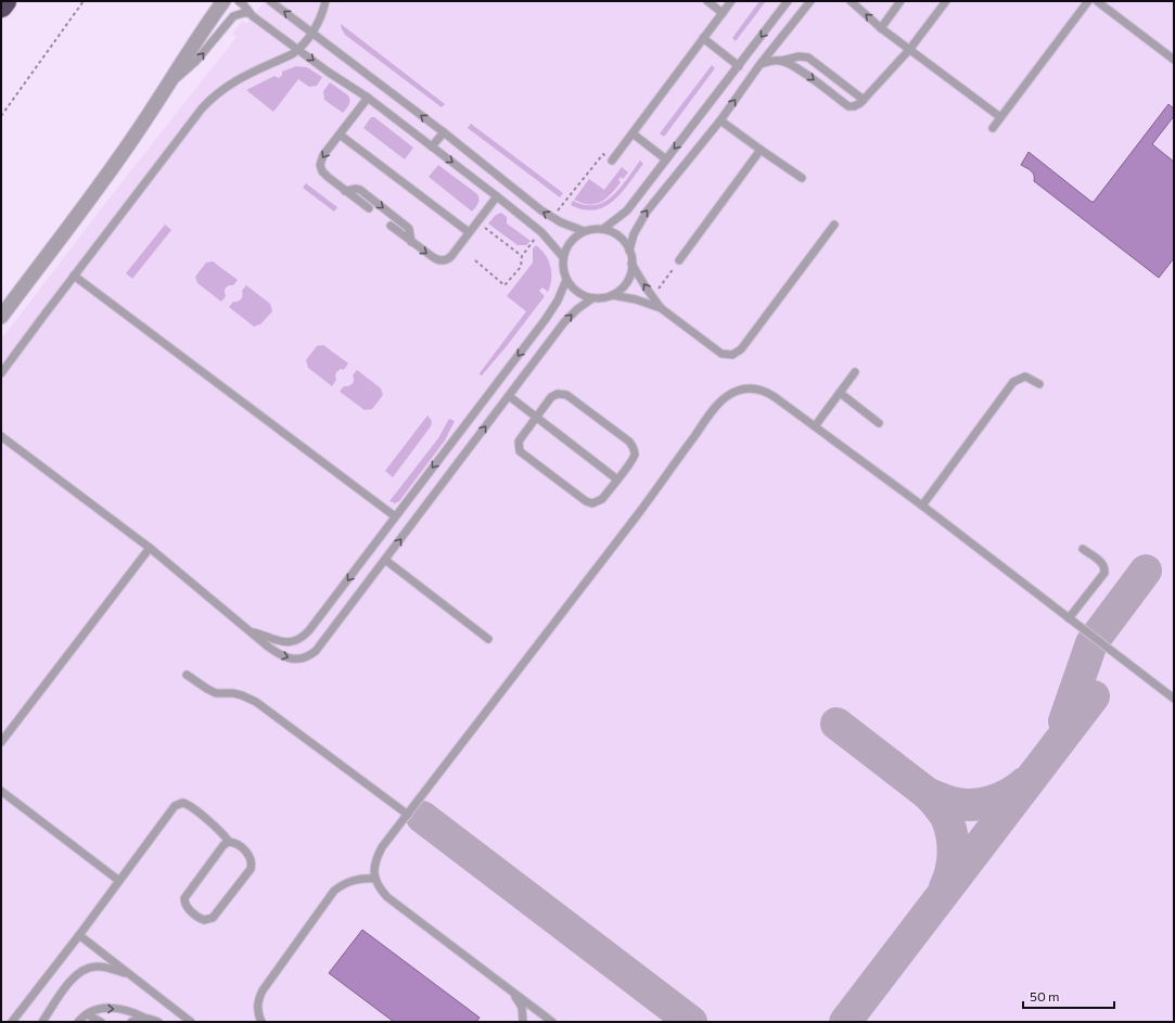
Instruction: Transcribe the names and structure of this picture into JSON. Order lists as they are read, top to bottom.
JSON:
{
  "scale_bar": "50 m"
}
